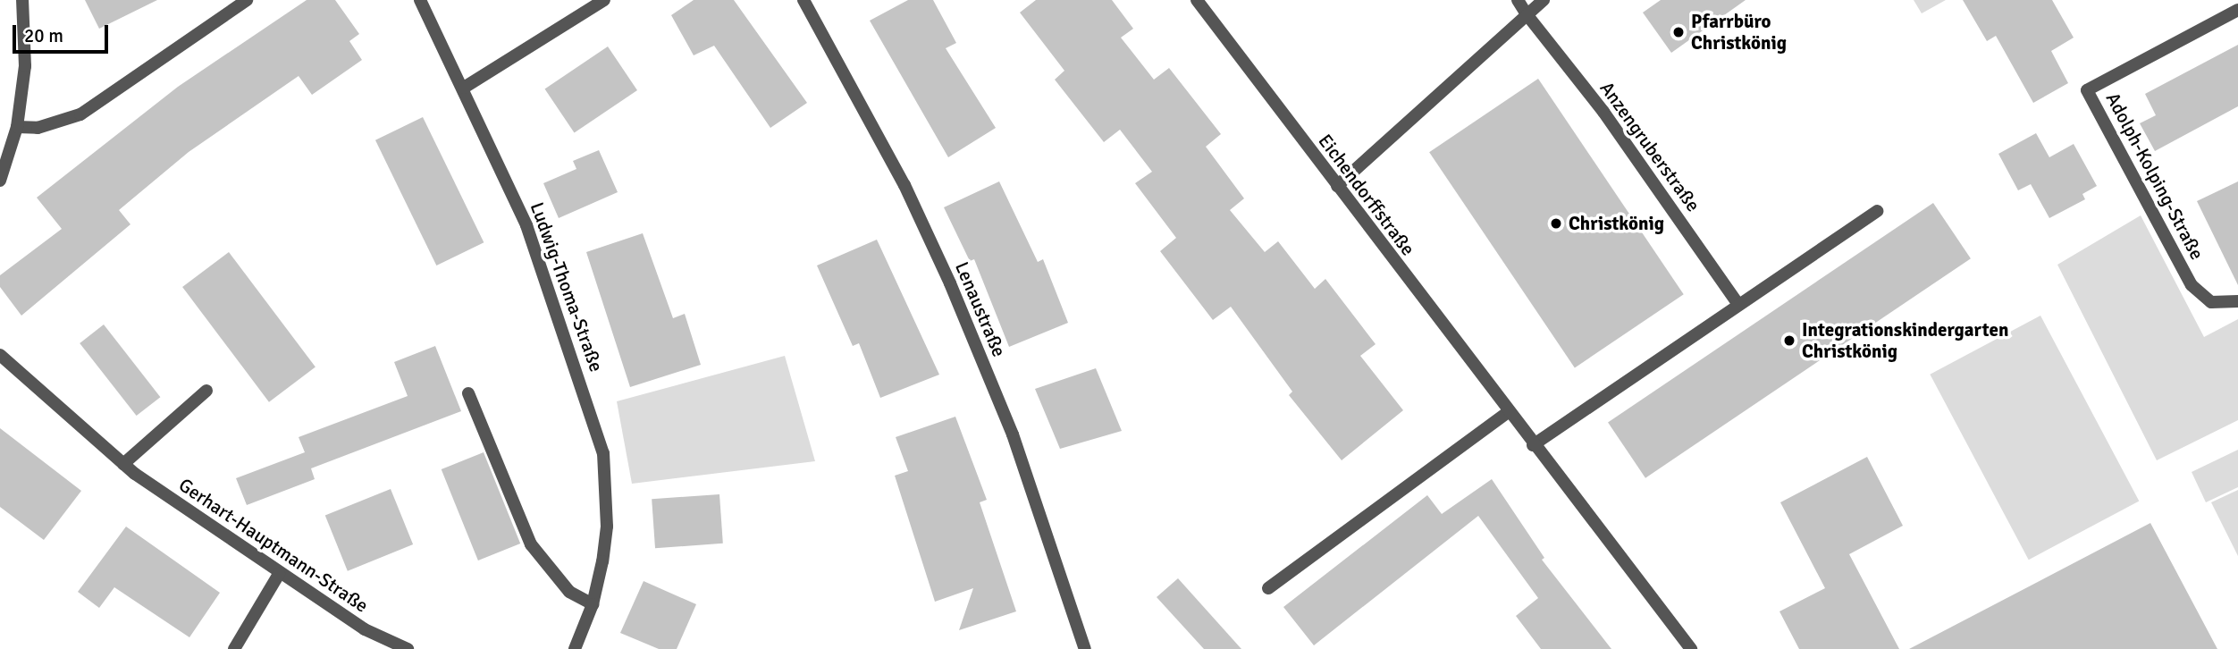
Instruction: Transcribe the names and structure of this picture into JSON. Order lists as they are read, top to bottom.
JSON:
{
  "streets": {
    "street": [
      "Anzengruberstraße",
      "Adolph-Kolping-Straße",
      "Eichendorffstraße",
      "Ludwig-Thoma-Straße",
      "Lenaustraße",
      "Gerhart-Hauptmann-Straße"
    ]
  },
  "places": ["Pfarrbüro Christkönig", "Christkönig", "Integrationskindergarten Christkönig"],
  "scale_bar": "20 m"
}
